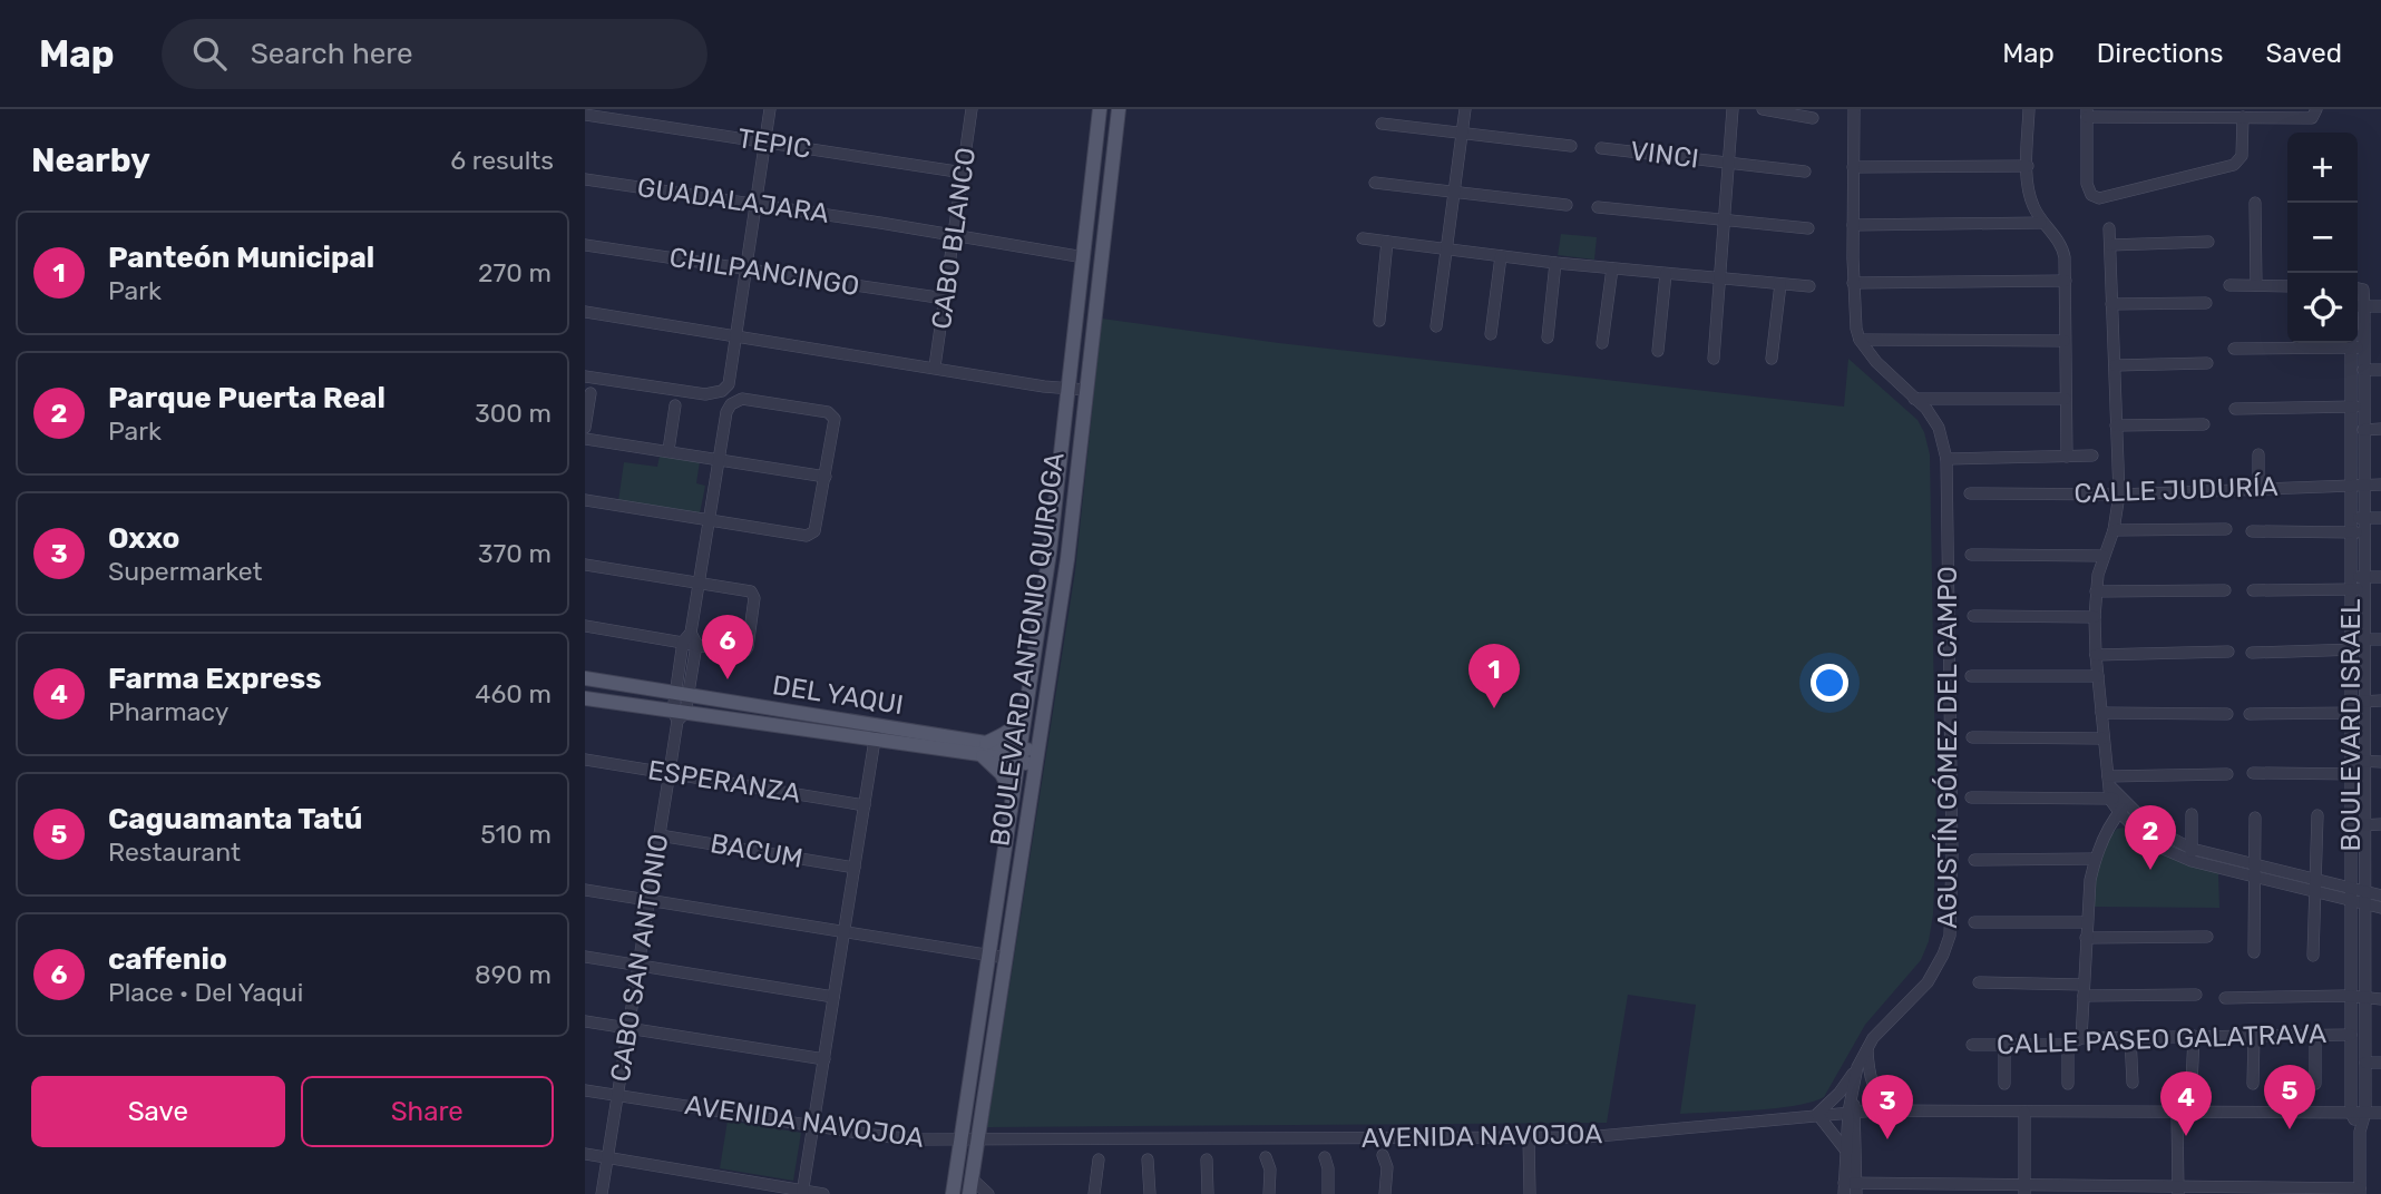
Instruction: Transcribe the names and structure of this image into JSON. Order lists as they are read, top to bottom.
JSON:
{
  "streets": {
    "main road": ["BOULEVARD ANTONIO QUIROGA", "DEL YAQUI"],
    "street": [
      "TEPIC",
      "VINCI",
      "GUADALAJARA",
      "CABO BLANCO",
      "CHILPANCINGO",
      "CALLE JUDURÍA",
      "BOULEVARD ISRAEL",
      "AGUSTÍN GÓMEZ DEL CAMPO",
      "ESPERANZA",
      "BACUM",
      "CABO SAN ANTONIO",
      "CALLE PASEO GALATRAVA",
      "AVENIDA NAVOJOA"
    ]
  },
  "crossings": [
    ["TEPIC", "CABO BLANCO"],
    ["GUADALAJARA", "CABO BLANCO"],
    ["GUADALAJARA", "BOULEVARD ANTONIO QUIROGA"],
    ["CABO BLANCO", "CHILPANCINGO"],
    ["CALLE JUDURÍA", "BOULEVARD ISRAEL"],
    ["BOULEVARD ANTONIO QUIROGA", "DEL YAQUI"],
    ["BOULEVARD ANTONIO QUIROGA", "AVENIDA NAVOJOA"],
    ["DEL YAQUI", "CABO SAN ANTONIO"],
    ["BOULEVARD ISRAEL", "CALLE PASEO GALATRAVA"],
    ["BOULEVARD ISRAEL", "AVENIDA NAVOJOA"],
    ["AGUSTÍN GÓMEZ DEL CAMPO", "AVENIDA NAVOJOA"],
    ["ESPERANZA", "CABO SAN ANTONIO"],
    ["BACUM", "CABO SAN ANTONIO"],
    ["CABO SAN ANTONIO", "AVENIDA NAVOJOA"]
  ],
  "page": {
    "header": "Map",
    "search": "Search here",
    "nav": ["Map", "Directions", "Saved"],
    "heading": ["Nearby", "6 results"],
    "map_buttons": ["+", "−"],
    "list": [
      {
        "mark": "1",
        "name": "Panteón Municipal",
        "note": "Park",
        "value": "270 m"
      },
      {
        "mark": "2",
        "name": "Parque Puerta Real",
        "note": "Park",
        "value": "300 m"
      },
      {
        "mark": "3",
        "name": "Oxxo",
        "note": "Supermarket",
        "value": "370 m"
      },
      {
        "mark": "4",
        "name": "Farma Express",
        "note": "Pharmacy",
        "value": "460 m"
      },
      {
        "mark": "5",
        "name": "Caguamanta Tatú",
        "note": "Restaurant",
        "value": "510 m"
      },
      {
        "mark": "6",
        "name": "caffenio",
        "note": "Place · Del Yaqui",
        "value": "890 m"
      }
    ],
    "pins": [
      "6",
      "1",
      "2",
      "5",
      "4",
      "3"
    ],
    "buttons": ["Save", "Share"]
  }
}
